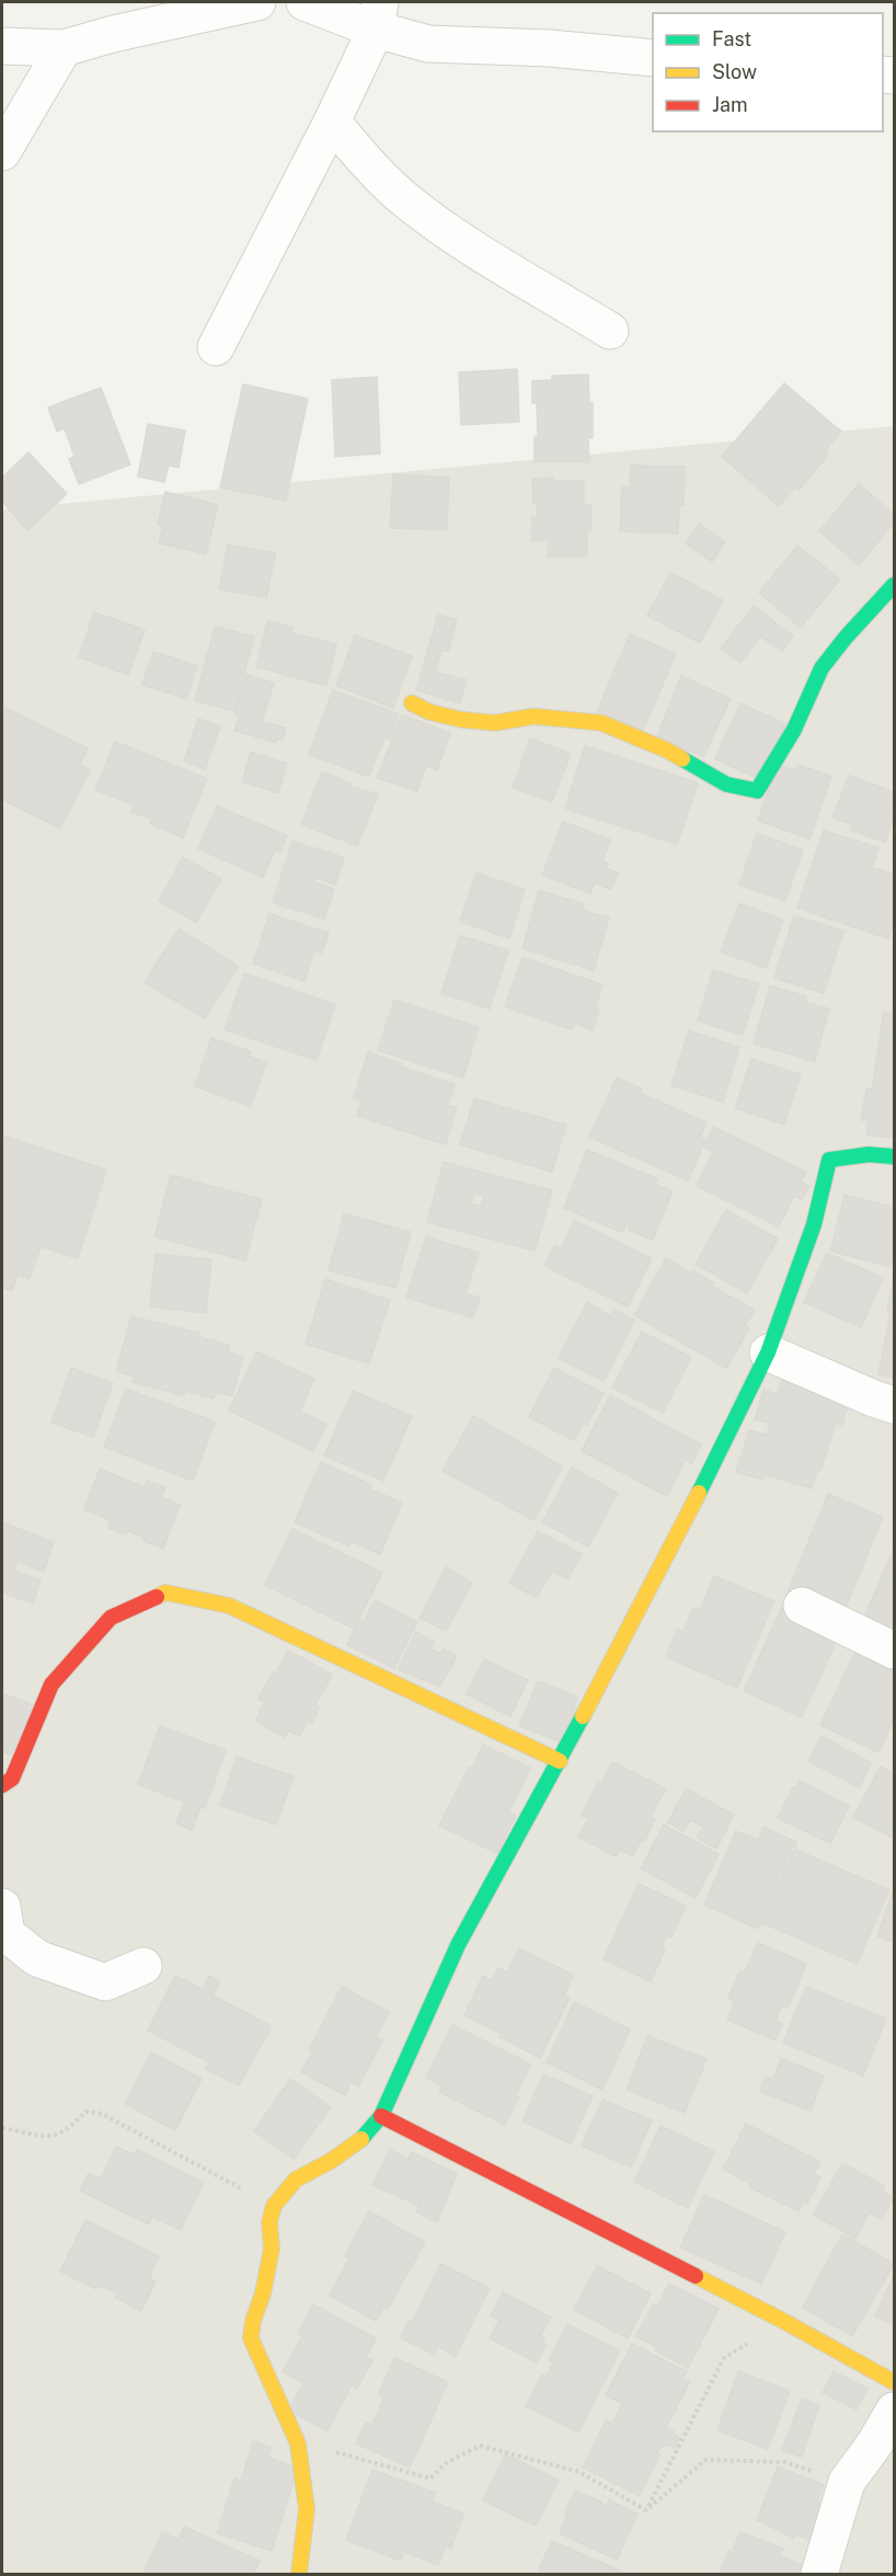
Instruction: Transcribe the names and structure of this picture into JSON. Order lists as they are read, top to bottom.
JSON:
{
  "legend": ["Fast", "Slow", "Jam"]
}
